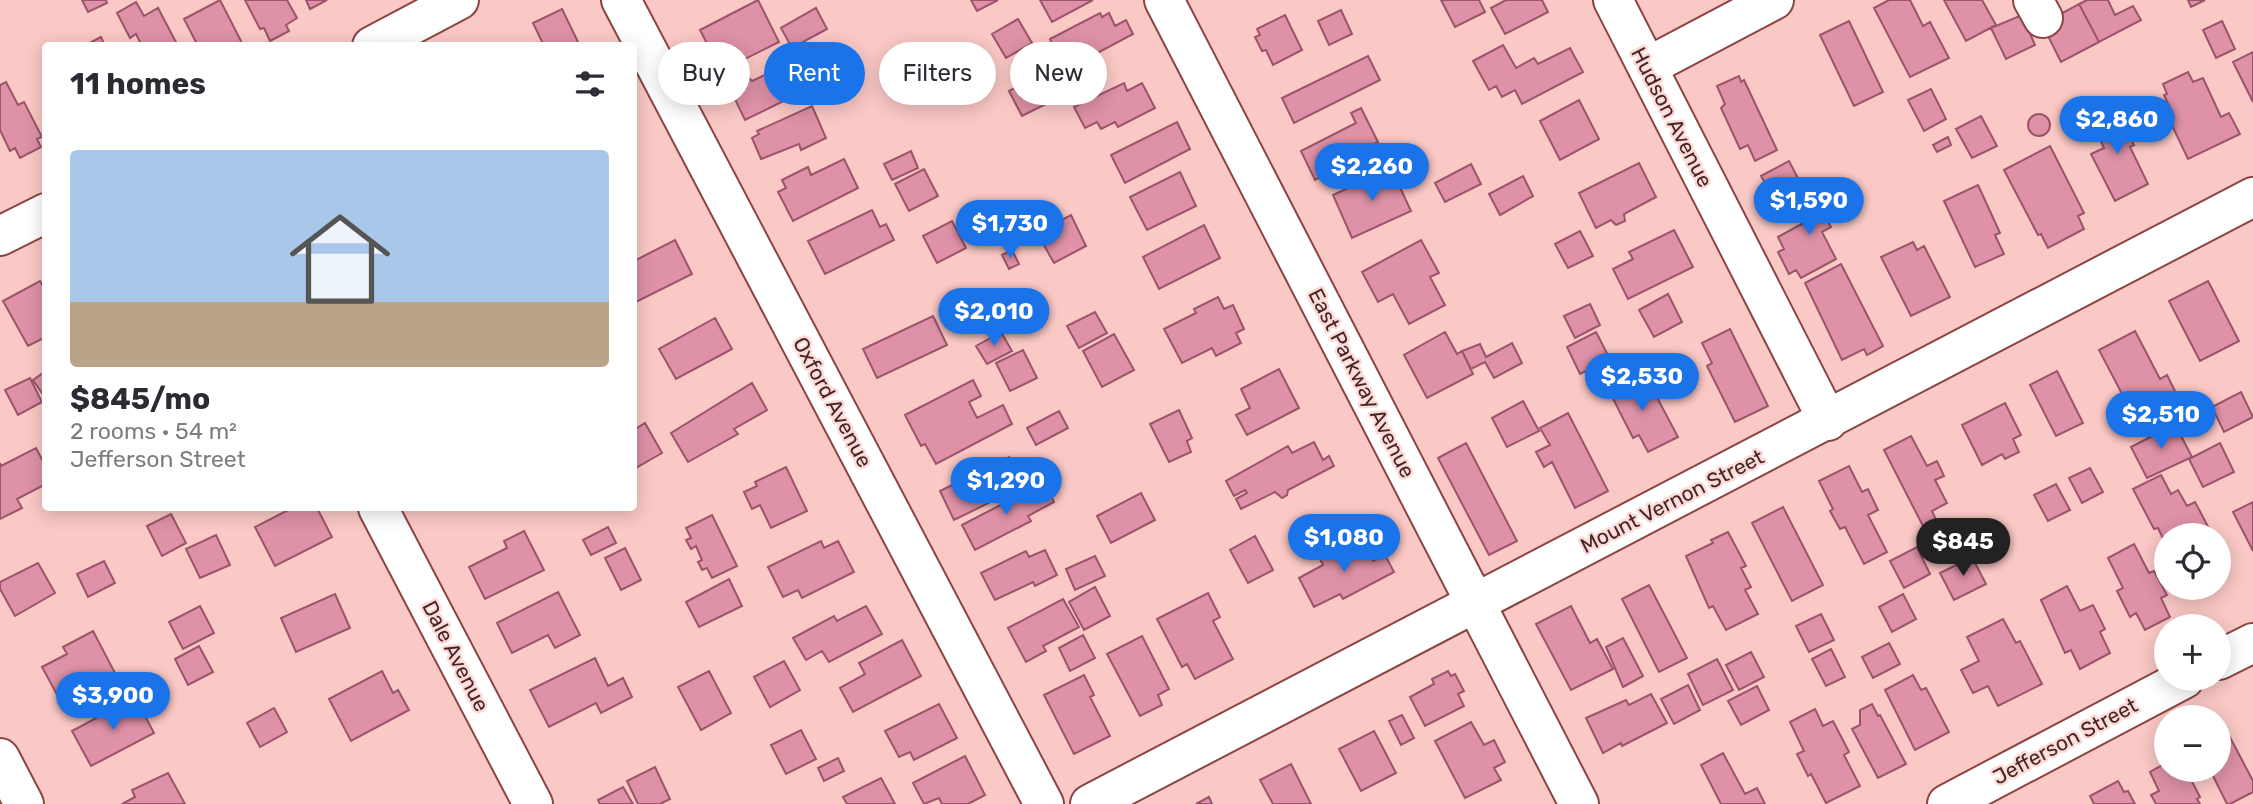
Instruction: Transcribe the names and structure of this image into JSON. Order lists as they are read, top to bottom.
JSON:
{
  "streets": {
    "street": [
      "Hudson Avenue",
      "East Parkway Avenue",
      "Oxford Avenue",
      "Mount Vernon Street",
      "Dale Avenue",
      "Jefferson Street"
    ]
  },
  "crossings": [
    ["Hudson Avenue", "Mount Vernon Street"],
    ["East Parkway Avenue", "Mount Vernon Street"]
  ],
  "page": {
    "chip": [
      "Buy",
      "Rent",
      "Filters",
      "New"
    ],
    "heading": "11 homes",
    "price": [
      "$2,860",
      "$2,260",
      "$1,590",
      "$1,730",
      "$2,010",
      "$2,530",
      "$2,510",
      "$1,290",
      "$1,080",
      "$845",
      "$3,900"
    ],
    "list": [
      {
        "name": "$845/mo",
        "note": "2 rooms · 54 m² · Jefferson Street"
      }
    ],
    "map_buttons": ["+", "−"]
  }
}
